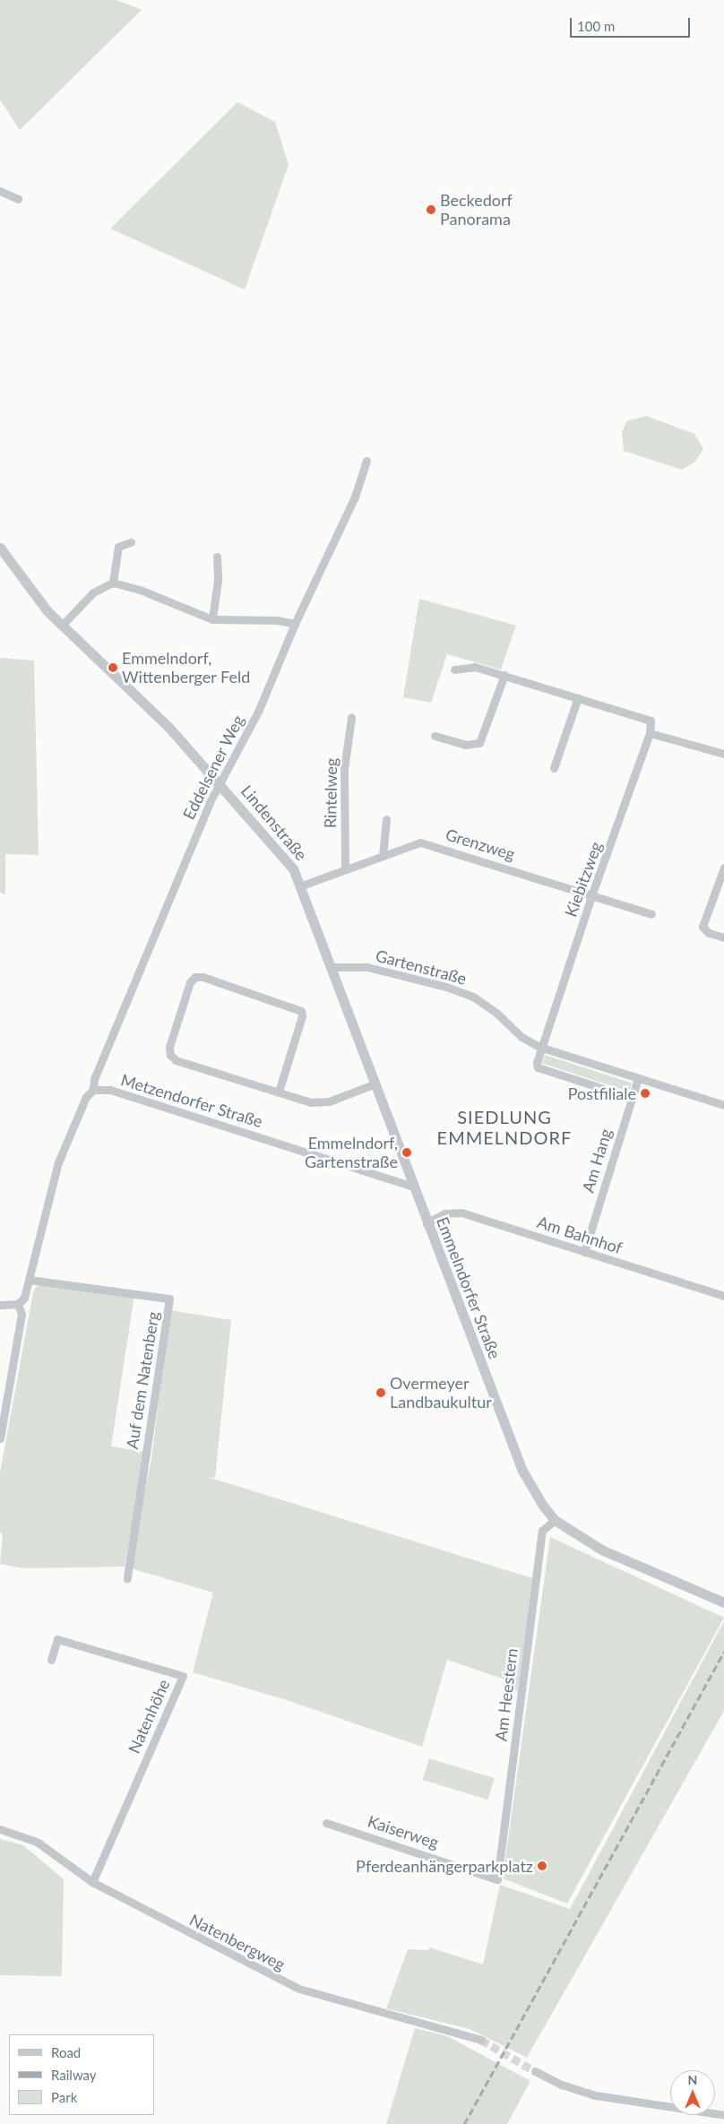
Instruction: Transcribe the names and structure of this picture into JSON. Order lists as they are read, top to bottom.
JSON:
{
  "streets": {
    "street": [
      "Eddelsener Weg",
      "Rintelweg",
      "Lindenstraße",
      "Grenzweg",
      "Kiebitzweg",
      "Gartenstraße",
      "Metzendorfer Straße",
      "Am Hang",
      "Am Bahnhof",
      "Emmelndorfer Straße",
      "Auf dem Natenberg",
      "Am Heestern",
      "Natenhöhe",
      "Kaiserweg",
      "Natenbergweg"
    ]
  },
  "crossings": [
    ["Eddelsener Weg", "Lindenstraße"],
    ["Eddelsener Weg", "Metzendorfer Straße"],
    ["Rintelweg", "Grenzweg"],
    ["Lindenstraße", "Grenzweg"],
    ["Lindenstraße", "Gartenstraße"],
    ["Lindenstraße", "Metzendorfer Straße"],
    ["Lindenstraße", "Emmelndorfer Straße"],
    ["Grenzweg", "Kiebitzweg"],
    ["Kiebitzweg", "Gartenstraße"],
    ["Gartenstraße", "Am Hang"],
    ["Metzendorfer Straße", "Emmelndorfer Straße"],
    ["Am Hang", "Am Bahnhof"],
    ["Am Bahnhof", "Emmelndorfer Straße"],
    ["Emmelndorfer Straße", "Am Heestern"],
    ["Am Heestern", "Kaiserweg"],
    ["Natenhöhe", "Natenbergweg"]
  ],
  "districts": ["SIEDLUNG EMMELNDORF"],
  "places": [
    "Beckedorf Panorama",
    "Emmelndorf, Wittenberger Feld",
    "Postfiliale",
    "Emmelndorf, Gartenstraße",
    "Overmeyer Landbaukultur",
    "Pferdeanhängerparkplatz"
  ],
  "legend": ["Road", "Railway", "Park"],
  "scale_bar": "100 m",
  "north": "top"
}
